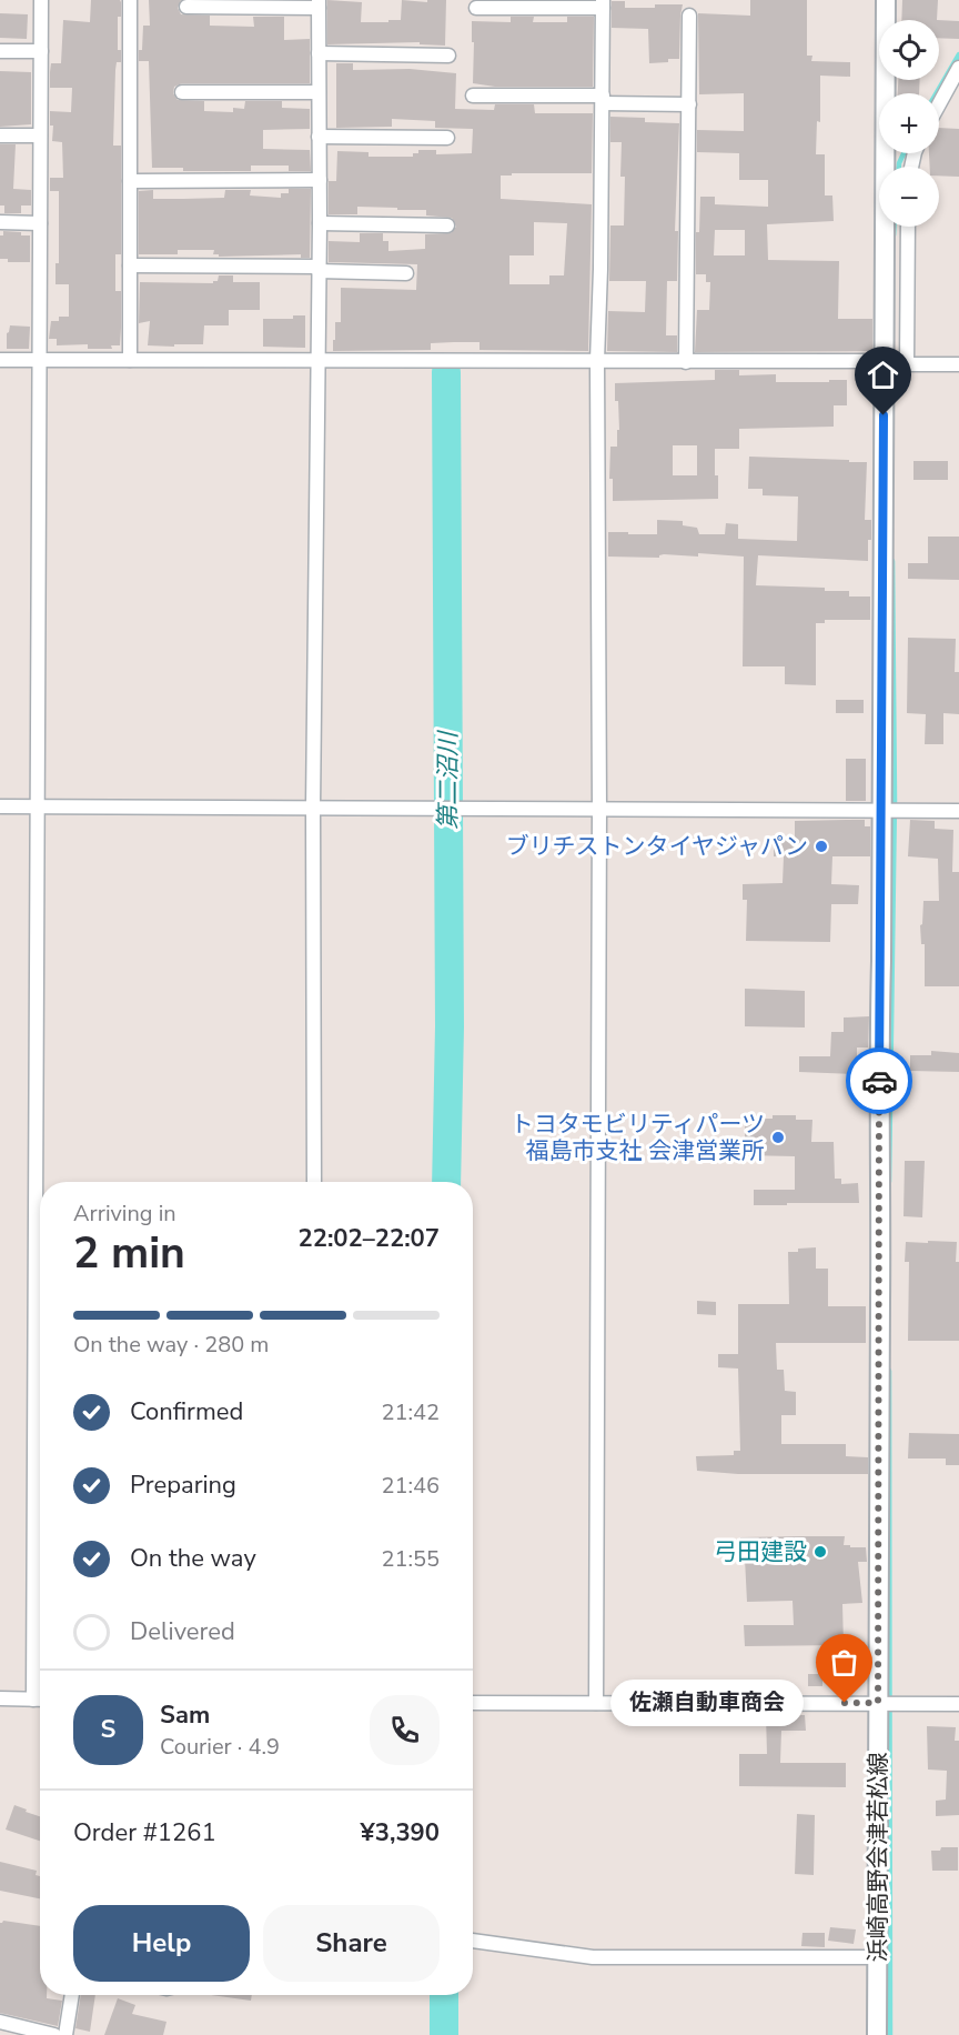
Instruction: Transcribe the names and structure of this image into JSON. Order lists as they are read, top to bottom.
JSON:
{
  "streets": {
    "main road": ["浜崎高野会津若松線"]
  },
  "water": ["第二沼川"],
  "places": [
    "ブリチストンタイヤジャパン",
    "トヨタモビリティパーツ 福島市支社 会津営業所",
    "弓田建設",
    "佐瀬自動車商会"
  ],
  "page": {
    "map_buttons": ["+", "−"],
    "heading": ["2 min", "Arriving in", "22:02–22:07"],
    "panel": [
      "Sam",
      "Courier · 4.9",
      "Order #1261",
      "¥3,390"
    ],
    "bar": "On the way · 280 m",
    "list": [
      ["Confirmed", "21:42"],
      ["Preparing", "21:46"],
      ["On the way", "21:55"],
      "Delivered"
    ],
    "bubble": "佐瀬自動車商会",
    "round": "S",
    "buttons": ["Help", "Share"]
  }
}
